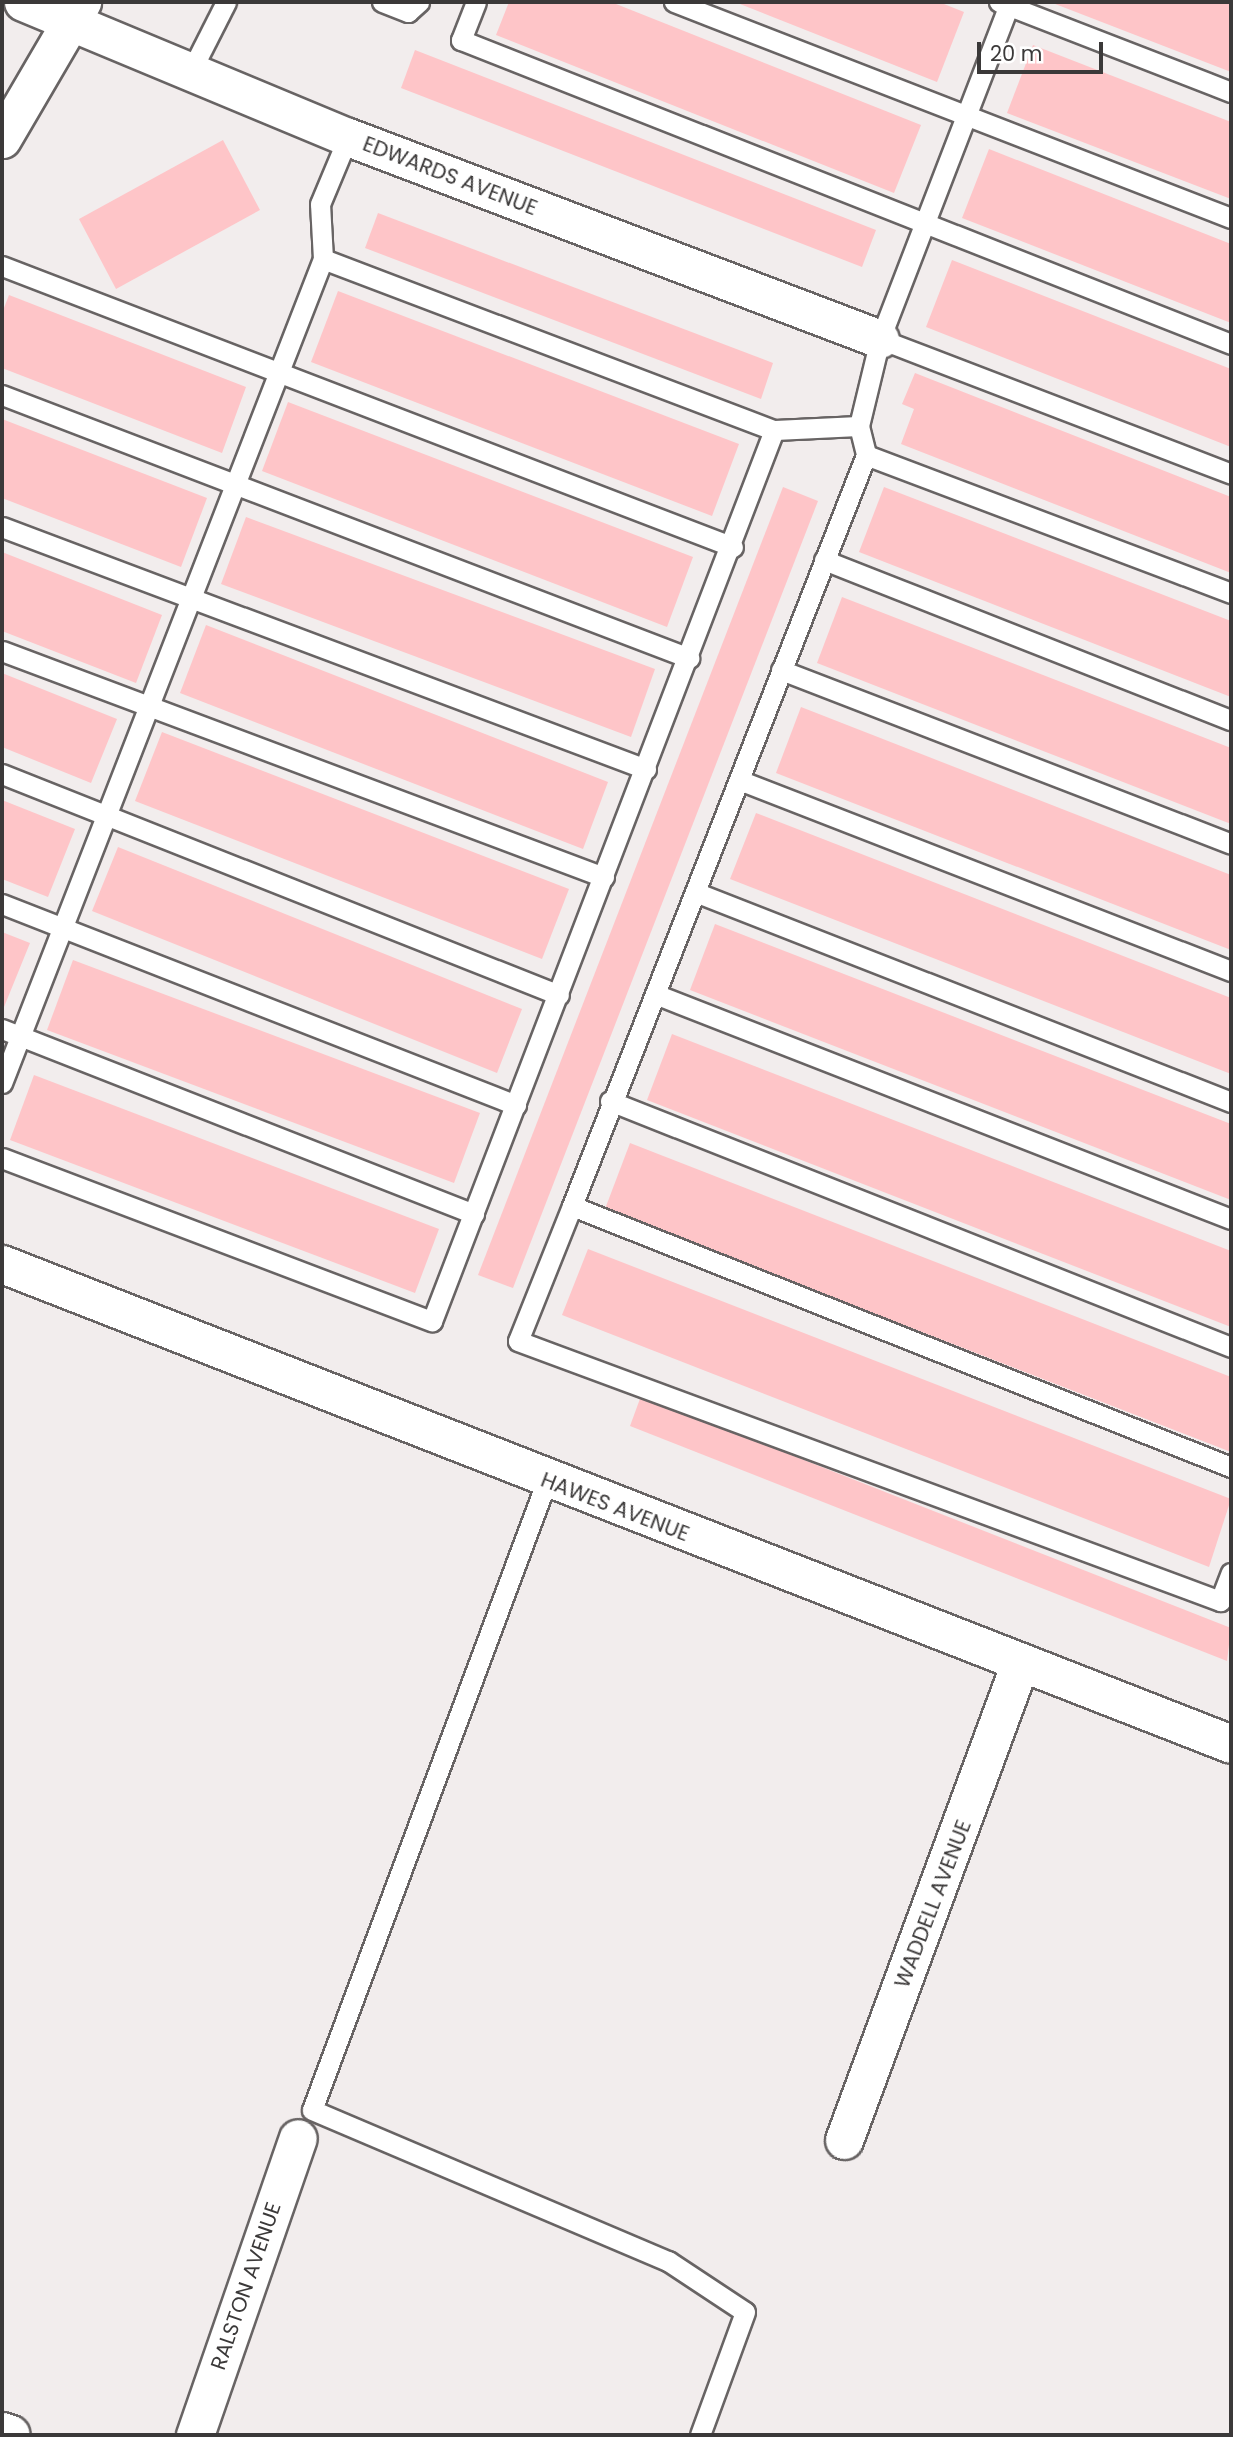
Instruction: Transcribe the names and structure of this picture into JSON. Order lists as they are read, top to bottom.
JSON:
{
  "streets": {
    "street": [
      "EDWARDS AVENUE",
      "HAWES AVENUE",
      "WADDELL AVENUE",
      "RALSTON AVENUE"
    ]
  },
  "crossings": [
    ["HAWES AVENUE", "WADDELL AVENUE"]
  ],
  "scale_bar": "20 m"
}
